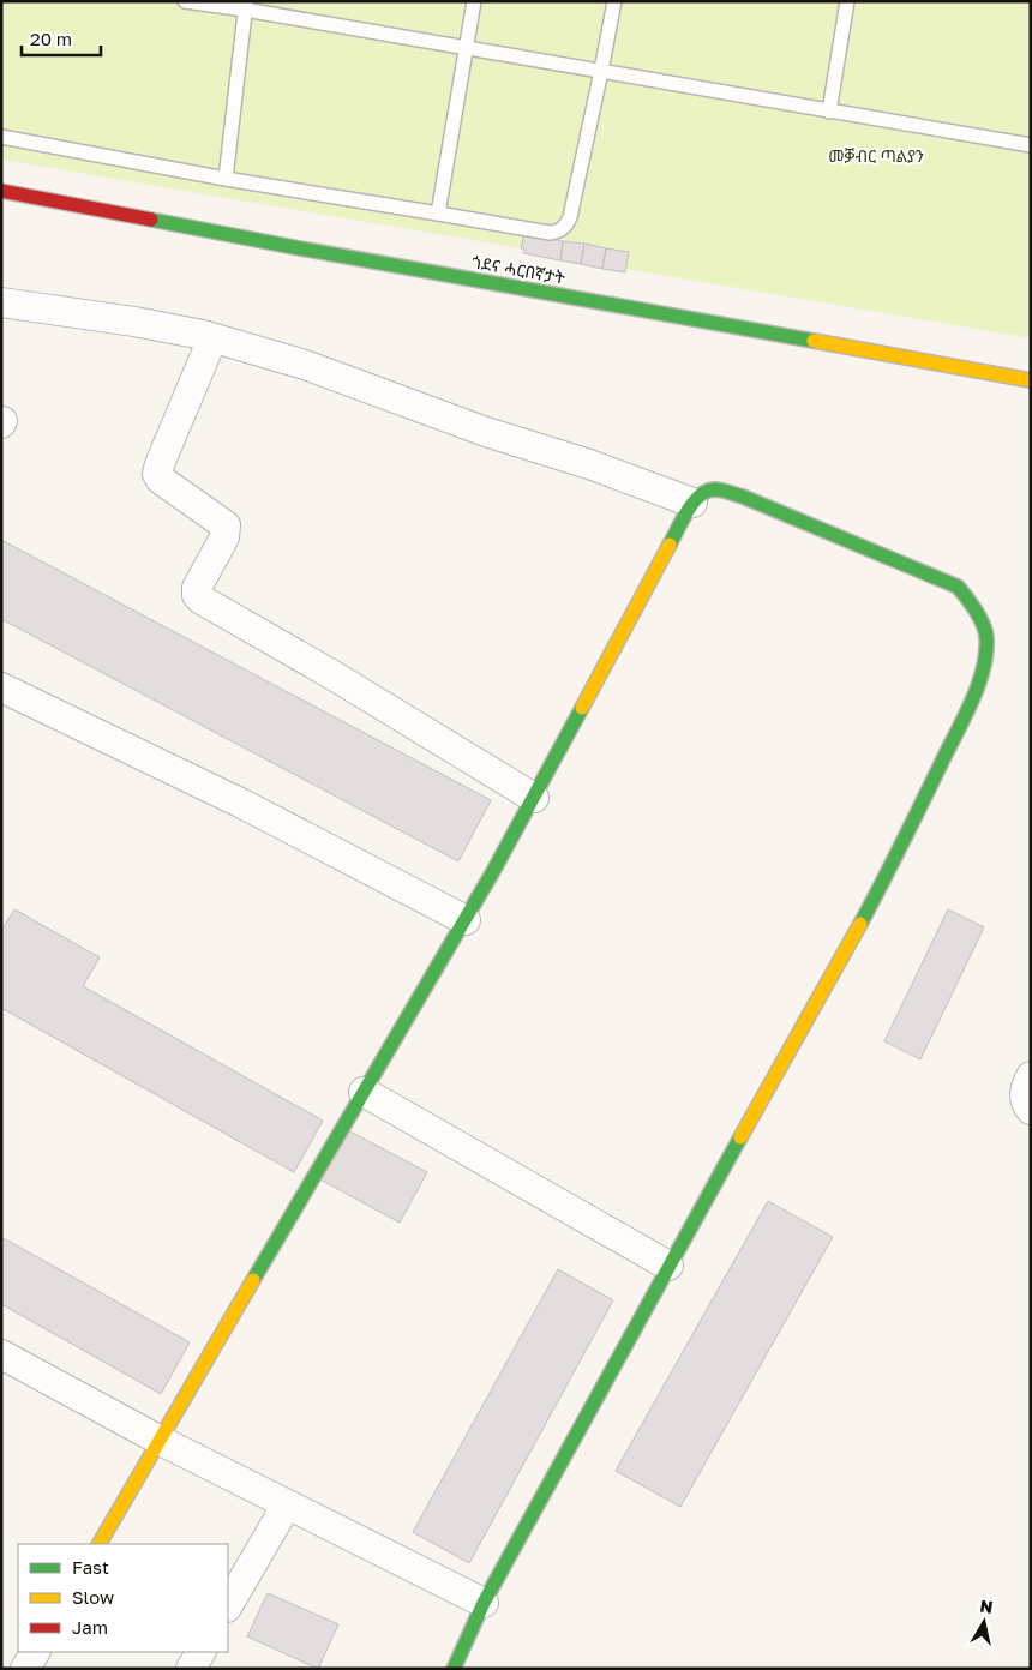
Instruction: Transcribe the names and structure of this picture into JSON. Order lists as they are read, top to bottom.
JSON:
{
  "streets": {
    "street": ["ጎደና ሓርበኛታት"]
  },
  "parks": ["መቓብር ጣልያን"],
  "legend": ["Fast", "Slow", "Jam"],
  "scale_bar": "20 m",
  "north": "top"
}
